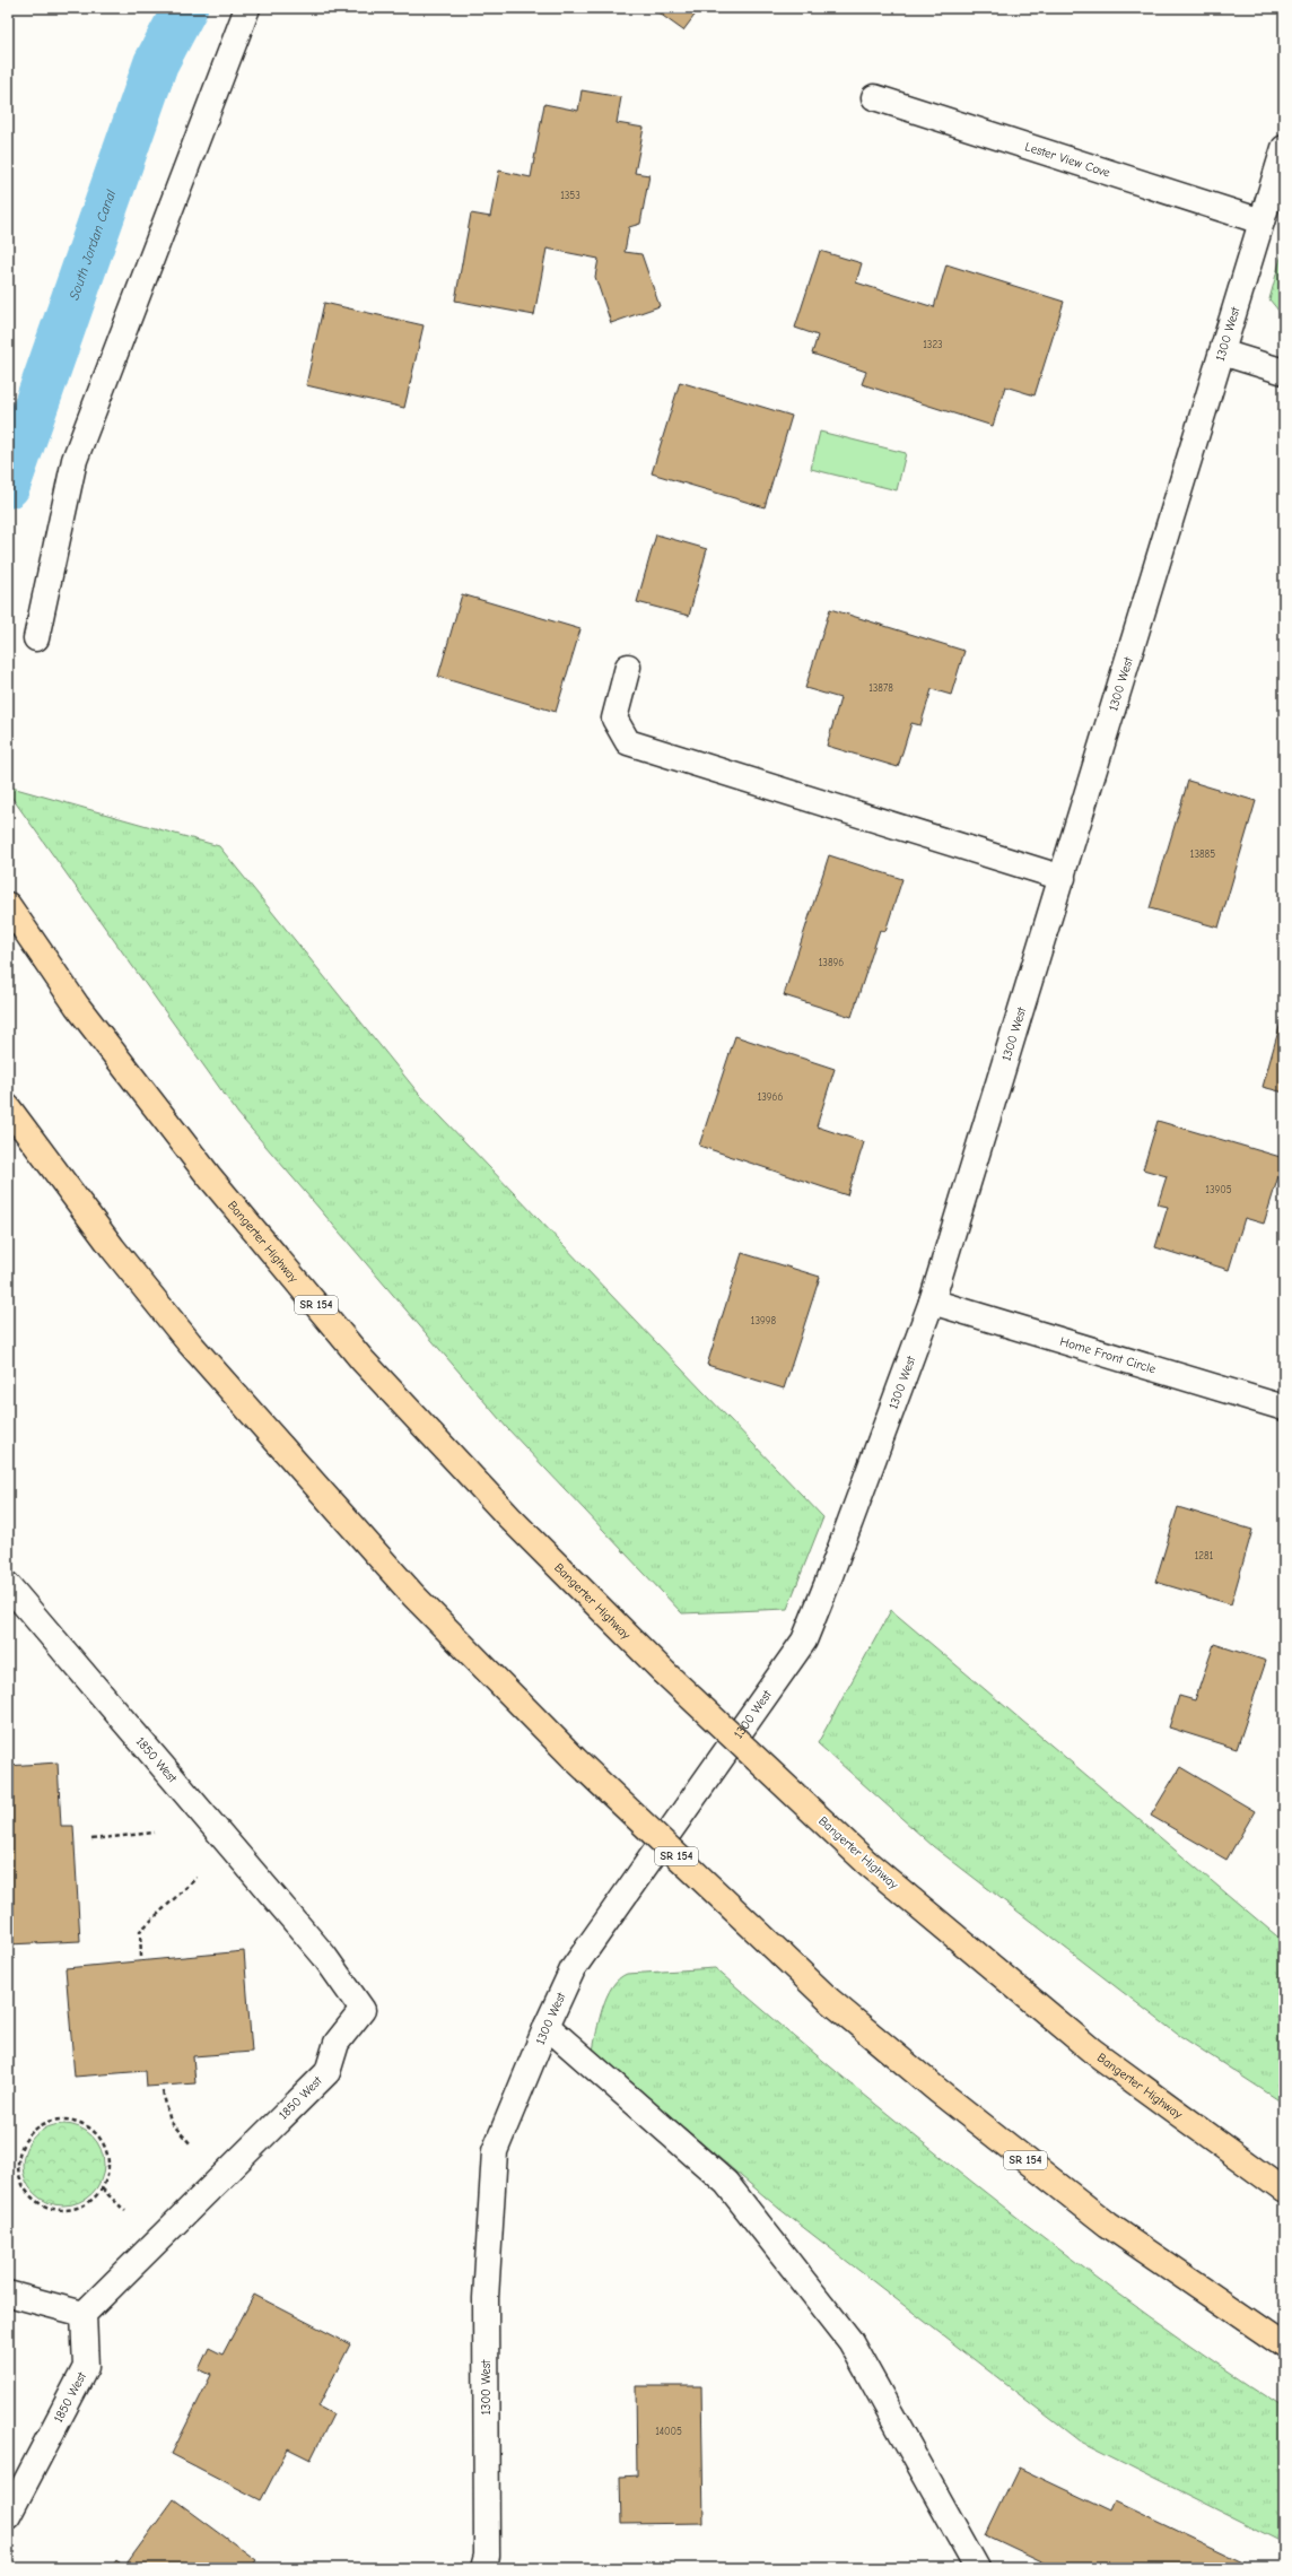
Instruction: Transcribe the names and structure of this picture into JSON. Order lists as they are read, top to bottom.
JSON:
{
  "streets": {
    "highway": ["Bangerter Highway", "SR 154"],
    "street": [
      "Lester View Cove",
      "1300 West",
      "Home Front Circle",
      "1850 West"
    ]
  },
  "crossings": [
    ["Lester View Cove", "1300 West"],
    ["1300 West", "Home Front Circle"]
  ],
  "water": ["South Jordan Canal"],
  "house_numbers": [
    "1353",
    "1323",
    "13878",
    "13885",
    "13896",
    "13966",
    "13905",
    "13998",
    "1281",
    "14005"
  ]
}
